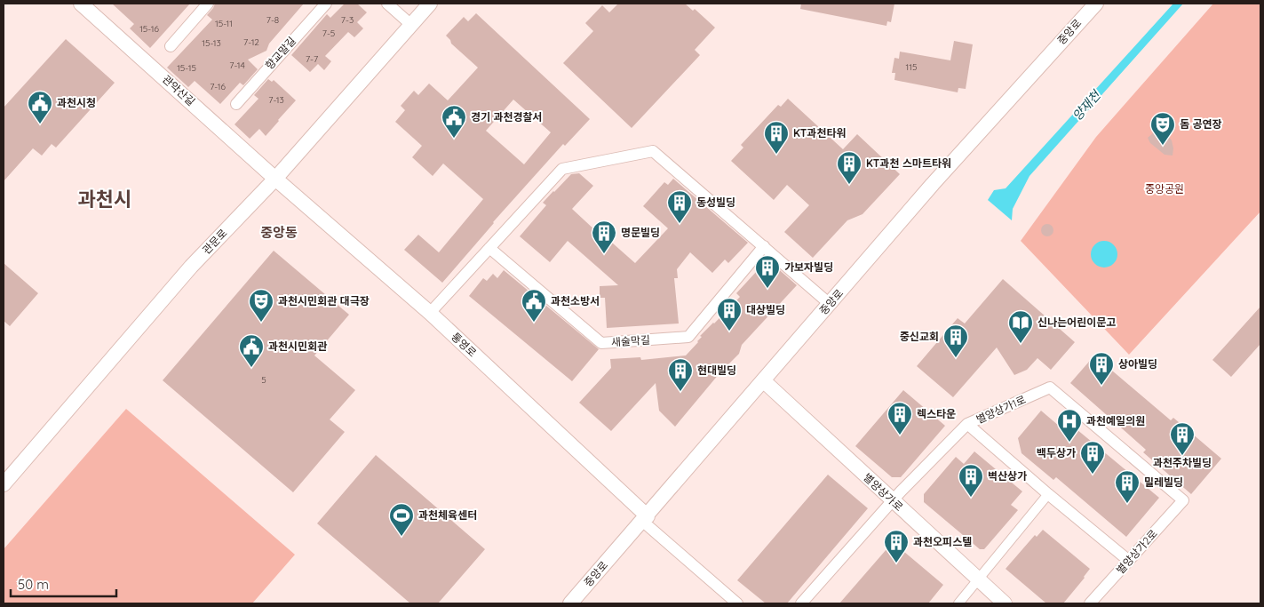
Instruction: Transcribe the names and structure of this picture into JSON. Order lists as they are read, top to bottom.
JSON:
{
  "streets": {
    "street": [
      "중앙로",
      "향교말길",
      "관악산길",
      "관문로",
      "새술막길",
      "통영로",
      "별양상가1로",
      "별양상가로",
      "별양상가2로"
    ]
  },
  "crossings": [
    ["중앙로", "통영로"],
    ["중앙로", "별양상가로"],
    ["관악산길", "관문로"],
    ["관악산길", "통영로"],
    ["관문로", "통영로"],
    ["별양상가1로", "별양상가로"],
    ["별양상가1로", "별양상가2로"]
  ],
  "districts": ["과천시", "중앙동"],
  "water": ["양재천"],
  "parks": ["중앙공원"],
  "places": {
    "public building": [
      "과천시청",
      "경기 과천경찰서",
      "과천소방서",
      "과천시민회관"
    ],
    "theatre": ["돔 공연장", "과천시민회관 대극장"],
    "building": [
      "KT과천타워",
      "KT과천 스마트타워",
      "동성빌딩",
      "명문빌딩",
      "가보자빌딩",
      "대상빌딩",
      "중신교회",
      "상아빌딩",
      "현대빌딩",
      "렉스타운",
      "과천주차빌딩",
      "백두상가",
      "벽산상가",
      "밀레빌딩",
      "과천오피스텔"
    ],
    "library": ["신나는어린이문고"],
    "hospital": ["과천예일의원"],
    "sports": ["과천체육센터"]
  },
  "house_numbers": [
    "7-8",
    "7-3",
    "15-11",
    "15-16",
    "7-5",
    "7-12",
    "15-13",
    "7-7",
    "7-14",
    "115",
    "15-15",
    "7-16",
    "7-13",
    "5"
  ],
  "scale_bar": "50 m"
}
